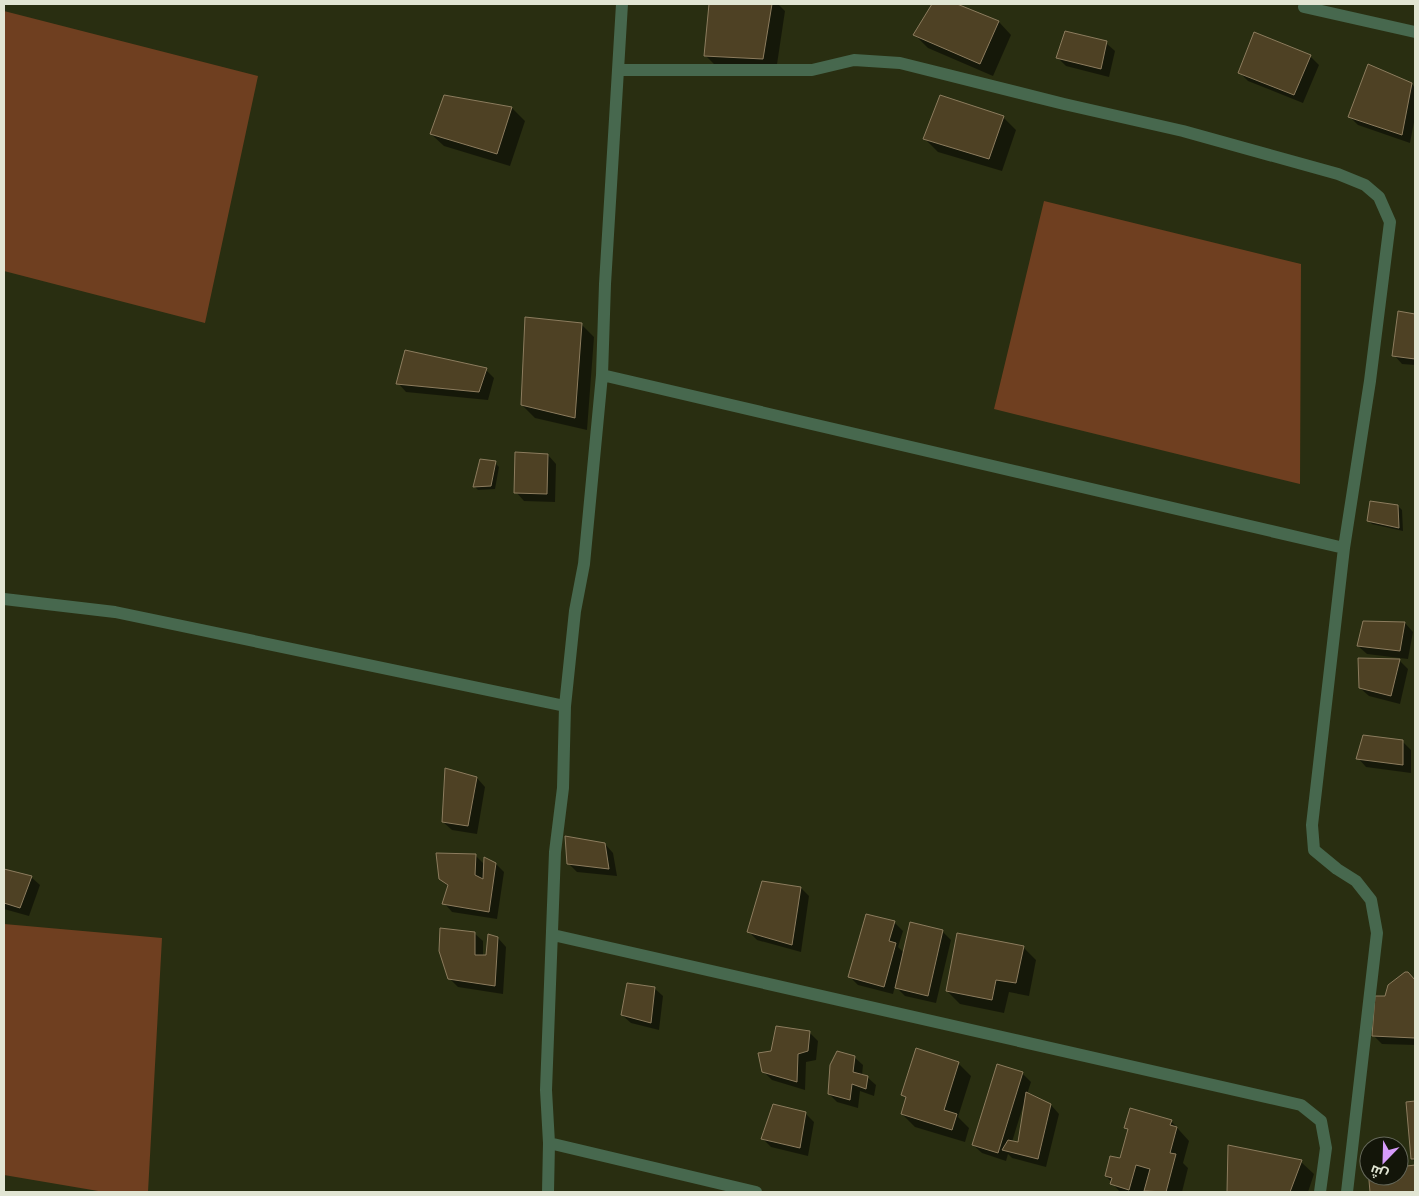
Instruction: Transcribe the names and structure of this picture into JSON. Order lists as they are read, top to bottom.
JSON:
{
  "north": "bottom left"
}
